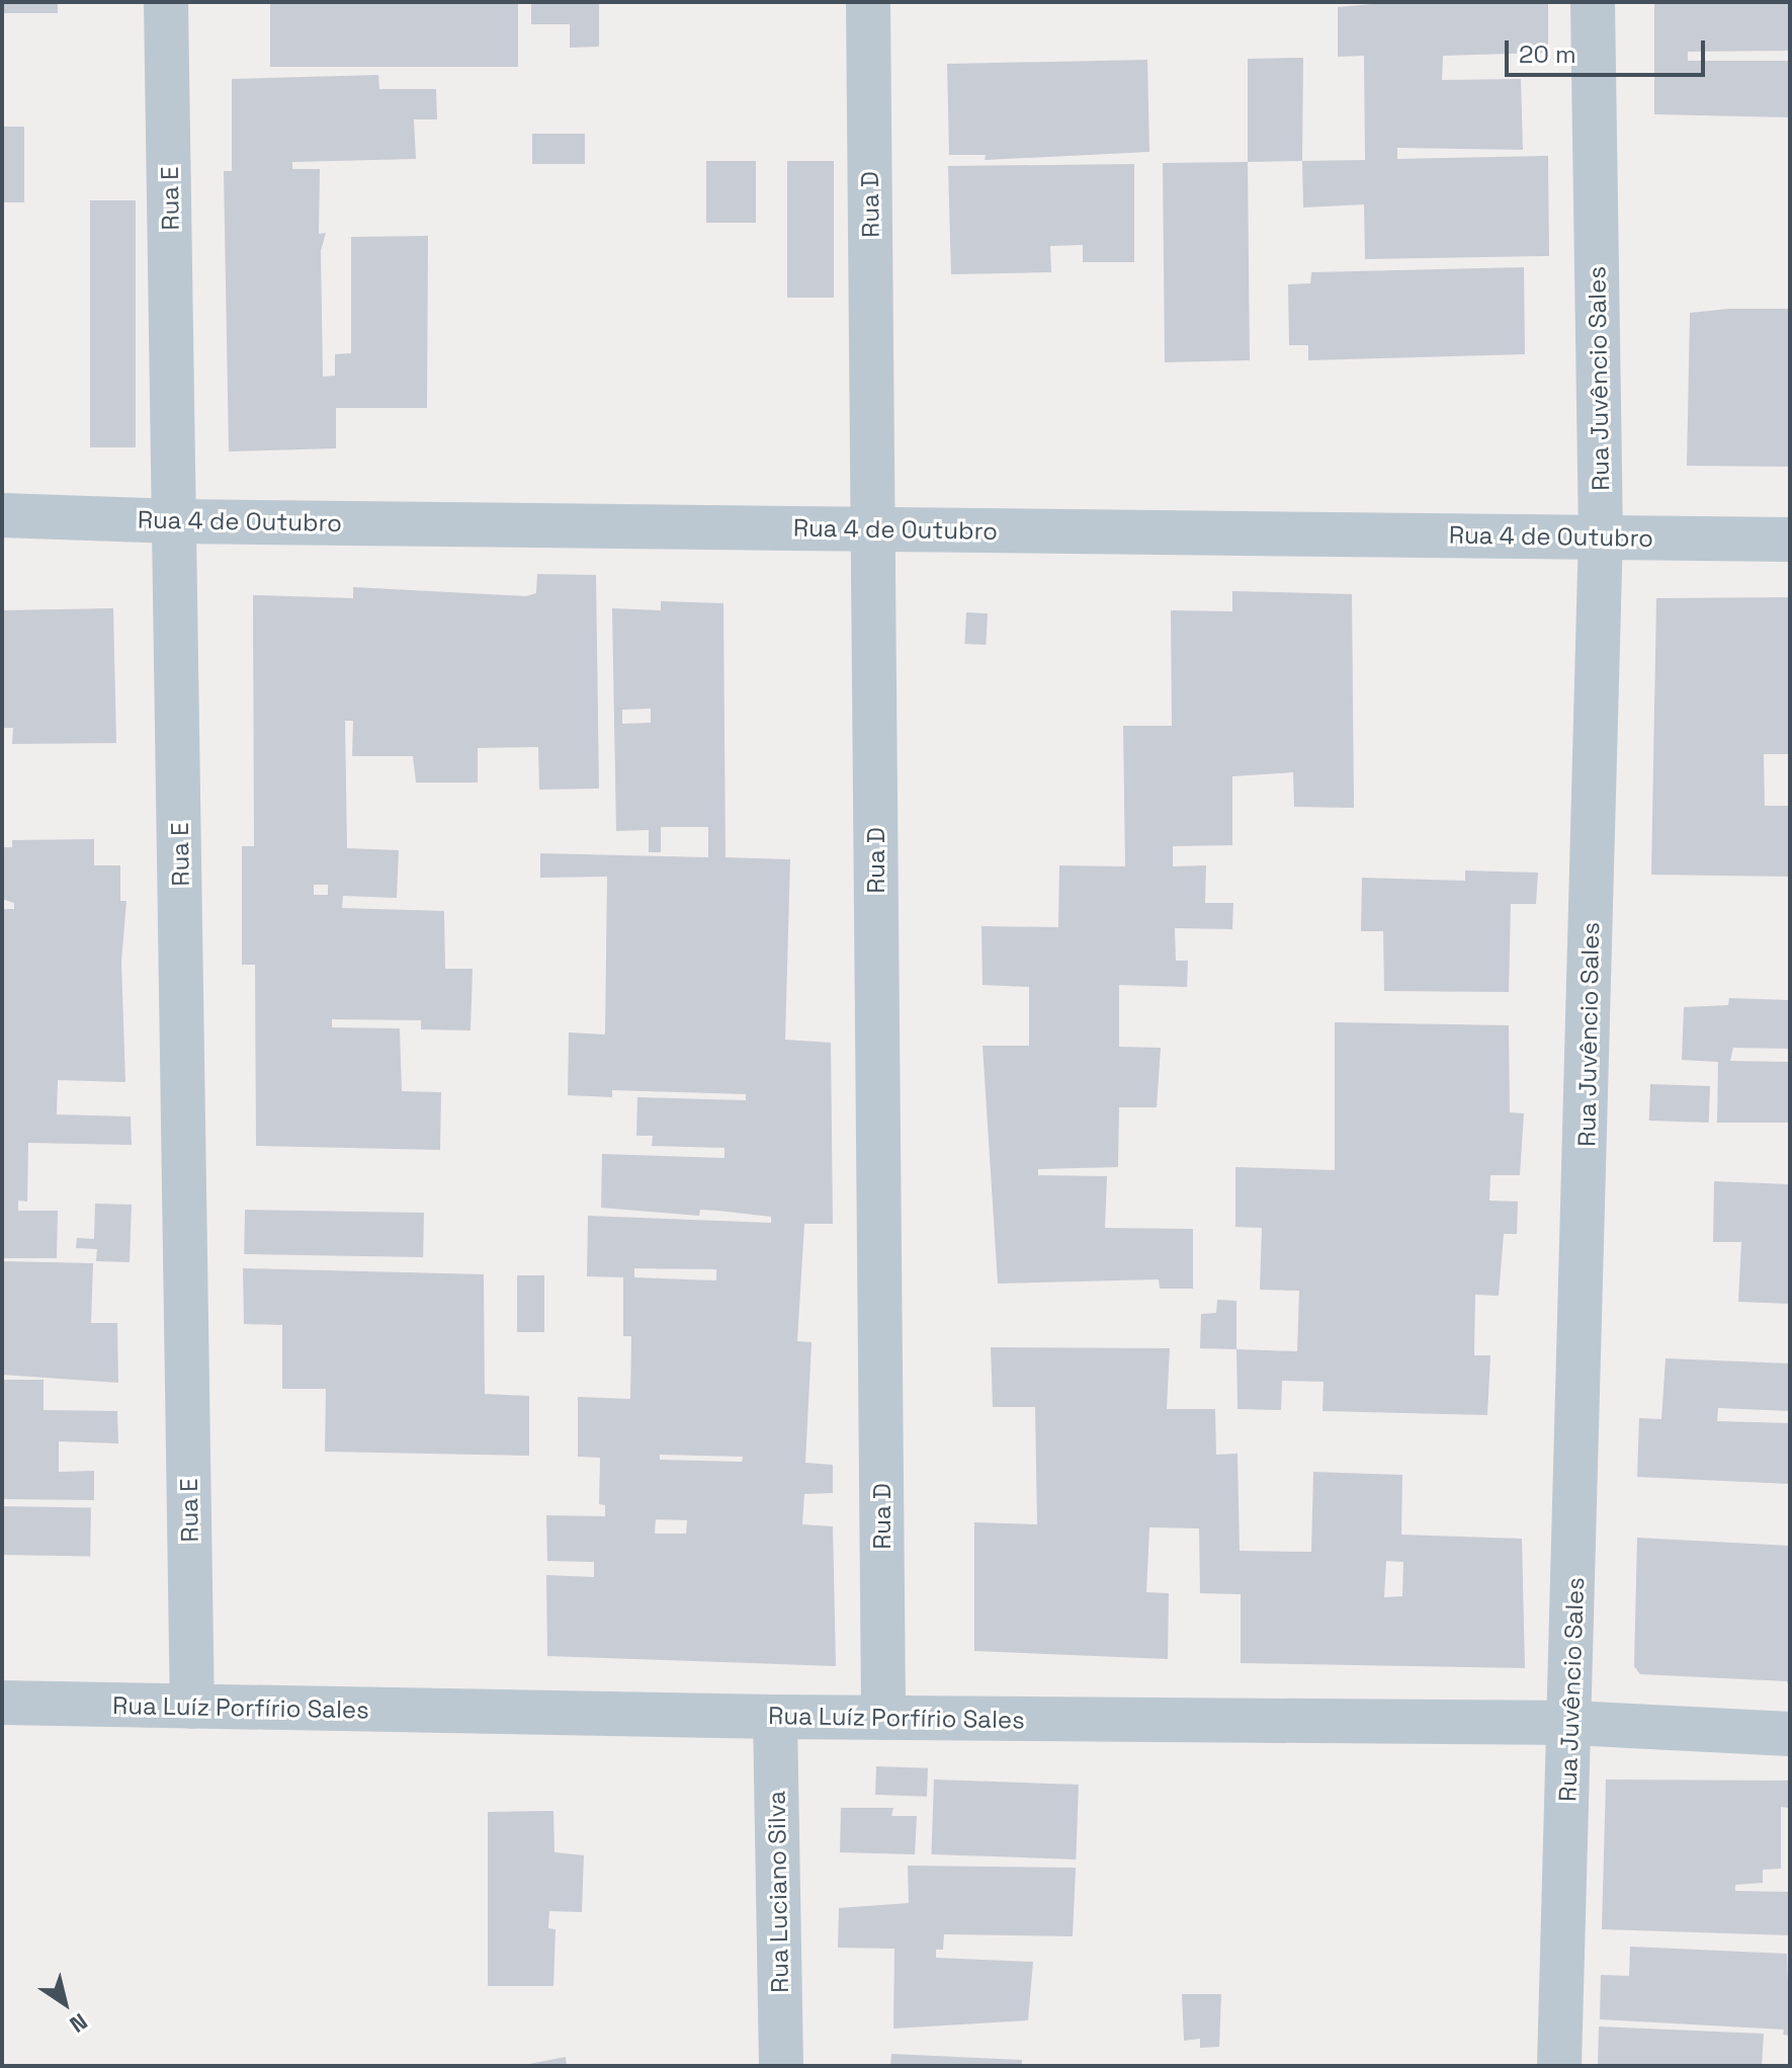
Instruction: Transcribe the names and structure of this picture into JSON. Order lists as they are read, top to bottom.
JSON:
{
  "streets": {
    "street": [
      "Rua E",
      "Rua D",
      "Rua Juvêncio Sales",
      "Rua 4 de Outubro",
      "Rua Luíz Porfírio Sales",
      "Rua Luciano Silva"
    ]
  },
  "crossings": [
    ["Rua E", "Rua 4 de Outubro"],
    ["Rua E", "Rua Luíz Porfírio Sales"],
    ["Rua D", "Rua 4 de Outubro"],
    ["Rua D", "Rua Luíz Porfírio Sales"],
    ["Rua Juvêncio Sales", "Rua 4 de Outubro"],
    ["Rua Juvêncio Sales", "Rua Luíz Porfírio Sales"],
    ["Rua Luíz Porfírio Sales", "Rua Luciano Silva"]
  ],
  "scale_bar": "20 m",
  "north": "bottom right"
}
